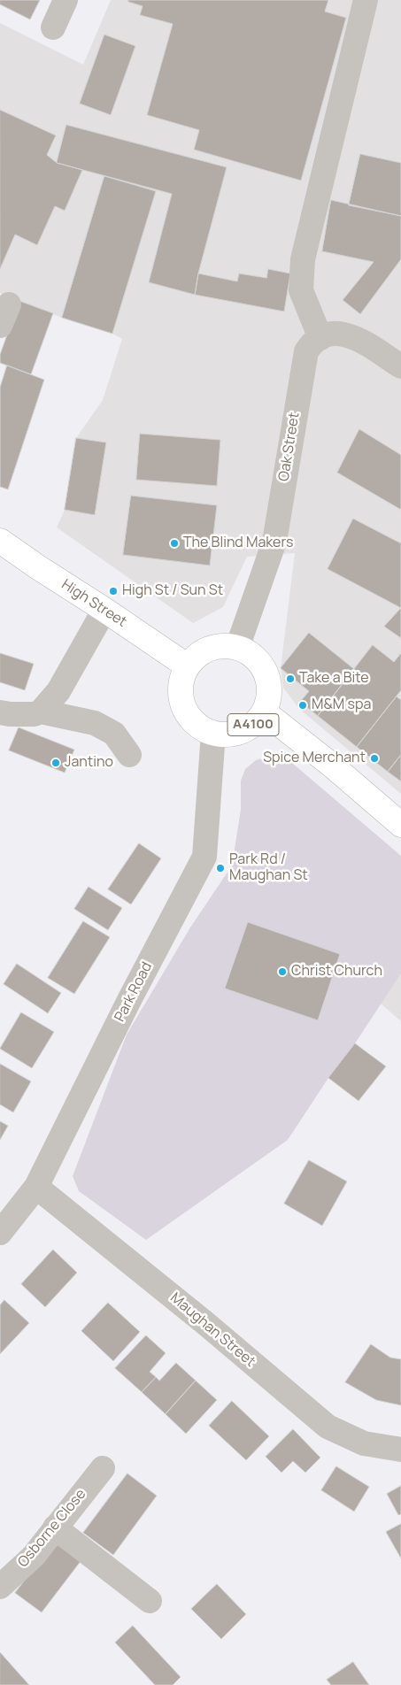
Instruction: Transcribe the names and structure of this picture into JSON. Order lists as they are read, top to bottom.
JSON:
{
  "streets": {
    "main road": ["High Street", "A4100"],
    "street": [
      "Oak Street",
      "Park Road",
      "Maughan Street",
      "Osborne Close"
    ]
  },
  "crossings": [
    ["Oak Street", "High Street"],
    ["Oak Street", "A4100"],
    ["Oak Street", "Park Road"],
    ["High Street", "A4100"],
    ["High Street", "Park Road"],
    ["A4100", "Park Road"],
    ["Park Road", "Maughan Street"]
  ],
  "places": [
    "The Blind Makers",
    "High St / Sun St",
    "Take a Bite",
    "M&M spa",
    "Spice Merchant",
    "Jantino",
    "Park Rd / Maughan St",
    "Christ Church"
  ]
}
